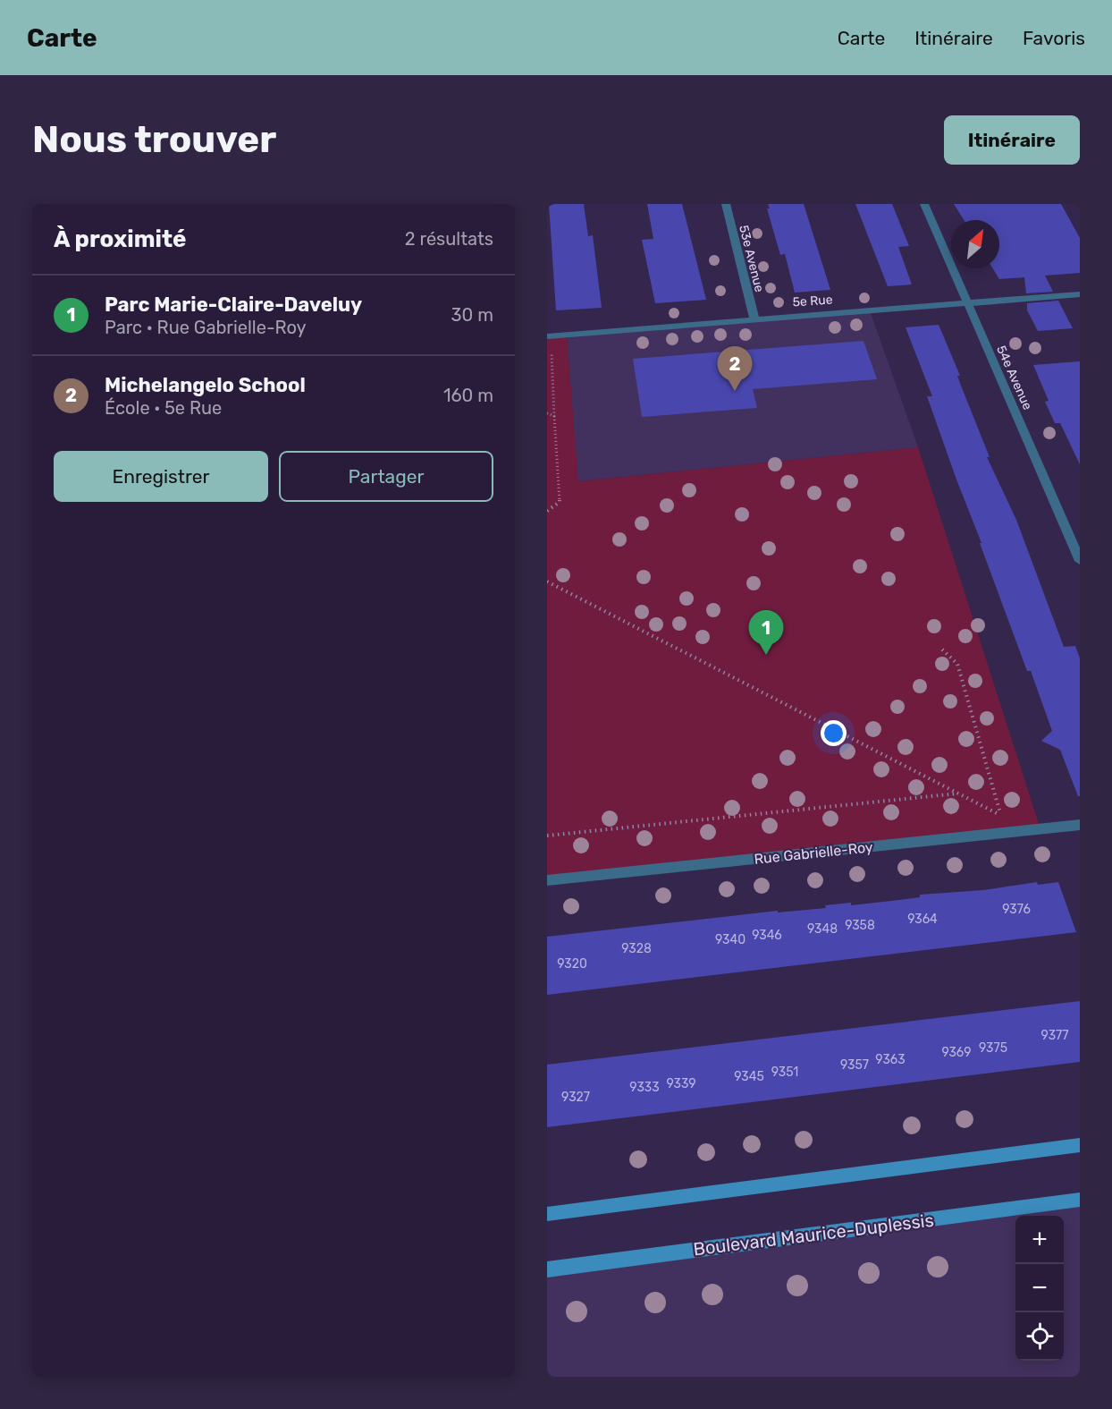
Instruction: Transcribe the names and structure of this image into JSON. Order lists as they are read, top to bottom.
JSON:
{
  "streets": {
    "street": [
      "53e Avenue",
      "5e Rue",
      "54e Avenue",
      "Rue Gabrielle-Roy",
      "Boulevard Maurice-Duplessis"
    ]
  },
  "crossings": [
    ["53e Avenue", "5e Rue"],
    ["5e Rue", "54e Avenue"]
  ],
  "house_numbers": [
    "9376",
    "9364",
    "9358",
    "9348",
    "9346",
    "9340",
    "9328",
    "9320",
    "9377",
    "9375",
    "9369",
    "9363",
    "9357",
    "9351",
    "9345",
    "9339",
    "9333",
    "9327"
  ],
  "north": "top right",
  "page": {
    "header": "Carte",
    "nav": ["Carte", "Itinéraire", "Favoris"],
    "buttons": [
      "Itinéraire",
      ["Enregistrer", "Partager"]
    ],
    "title": "Nous trouver",
    "heading": ["À proximité", "2 résultats"],
    "list": [
      {
        "mark": "1",
        "name": "Parc Marie-Claire-Daveluy",
        "note": "Parc · Rue Gabrielle-Roy",
        "value": "30 m"
      },
      {
        "mark": "2",
        "name": "Michelangelo School",
        "note": "École · 5e Rue",
        "value": "160 m"
      }
    ],
    "pins": ["2", "1"],
    "map_buttons": ["+", "−"]
  }
}
